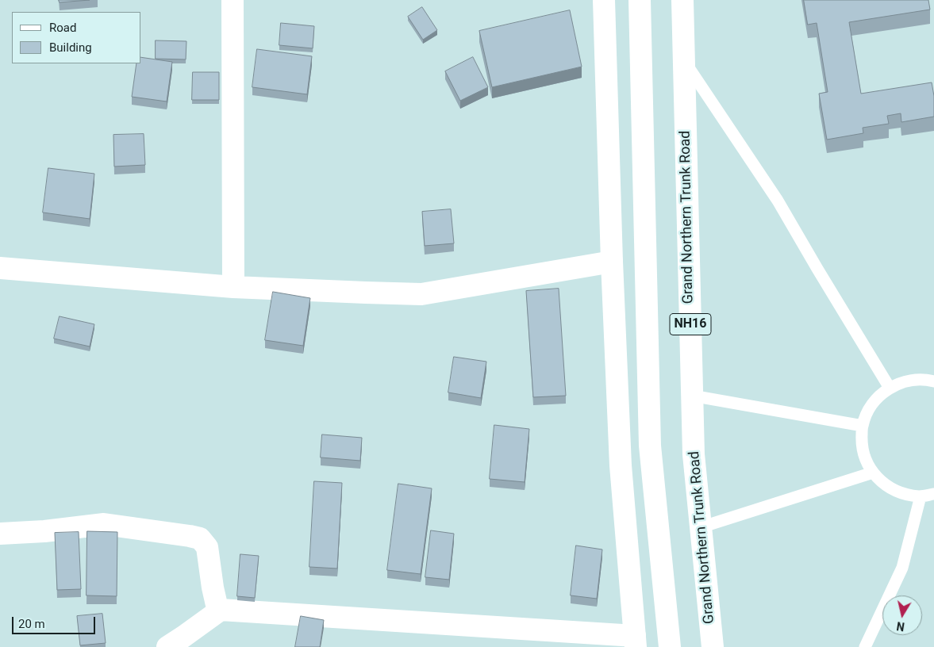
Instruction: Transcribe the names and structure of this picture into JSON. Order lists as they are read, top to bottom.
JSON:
{
  "streets": {
    "main road": ["Grand Northern Trunk Road", "NH16"]
  },
  "legend": ["Road", "Building"],
  "scale_bar": "20 m",
  "north": "bottom"
}
